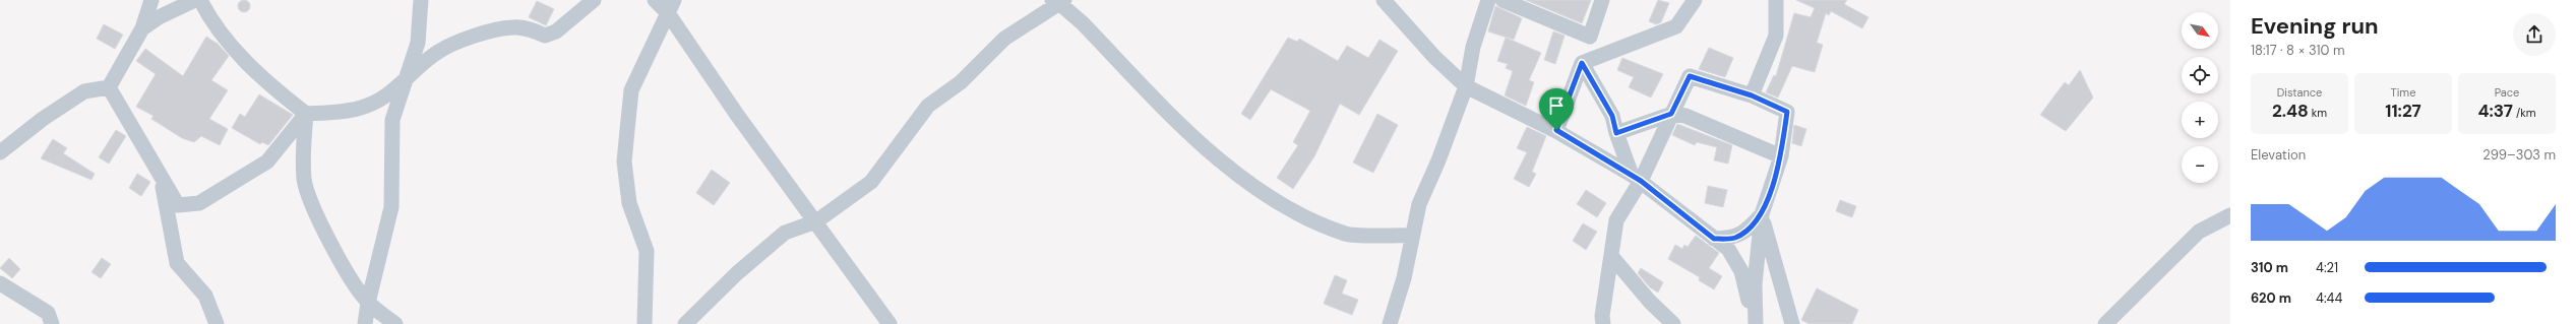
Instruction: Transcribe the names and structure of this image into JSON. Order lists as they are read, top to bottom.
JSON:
{
  "north": "bottom right",
  "page": {
    "heading": ["Evening run", "18:17 · 8 × 310 m"],
    "map_buttons": ["+", "−"],
    "stats": [
      ["Distance", "2.48 km"],
      ["Time", "11:27"],
      ["Pace", "4:37 /km"]
    ],
    "chart": ["Elevation", "299–303 m"],
    "list": [
      {
        "name": "310 m",
        "note": "4:21"
      },
      {
        "name": "620 m",
        "note": "4:44"
      }
    ]
  }
}
